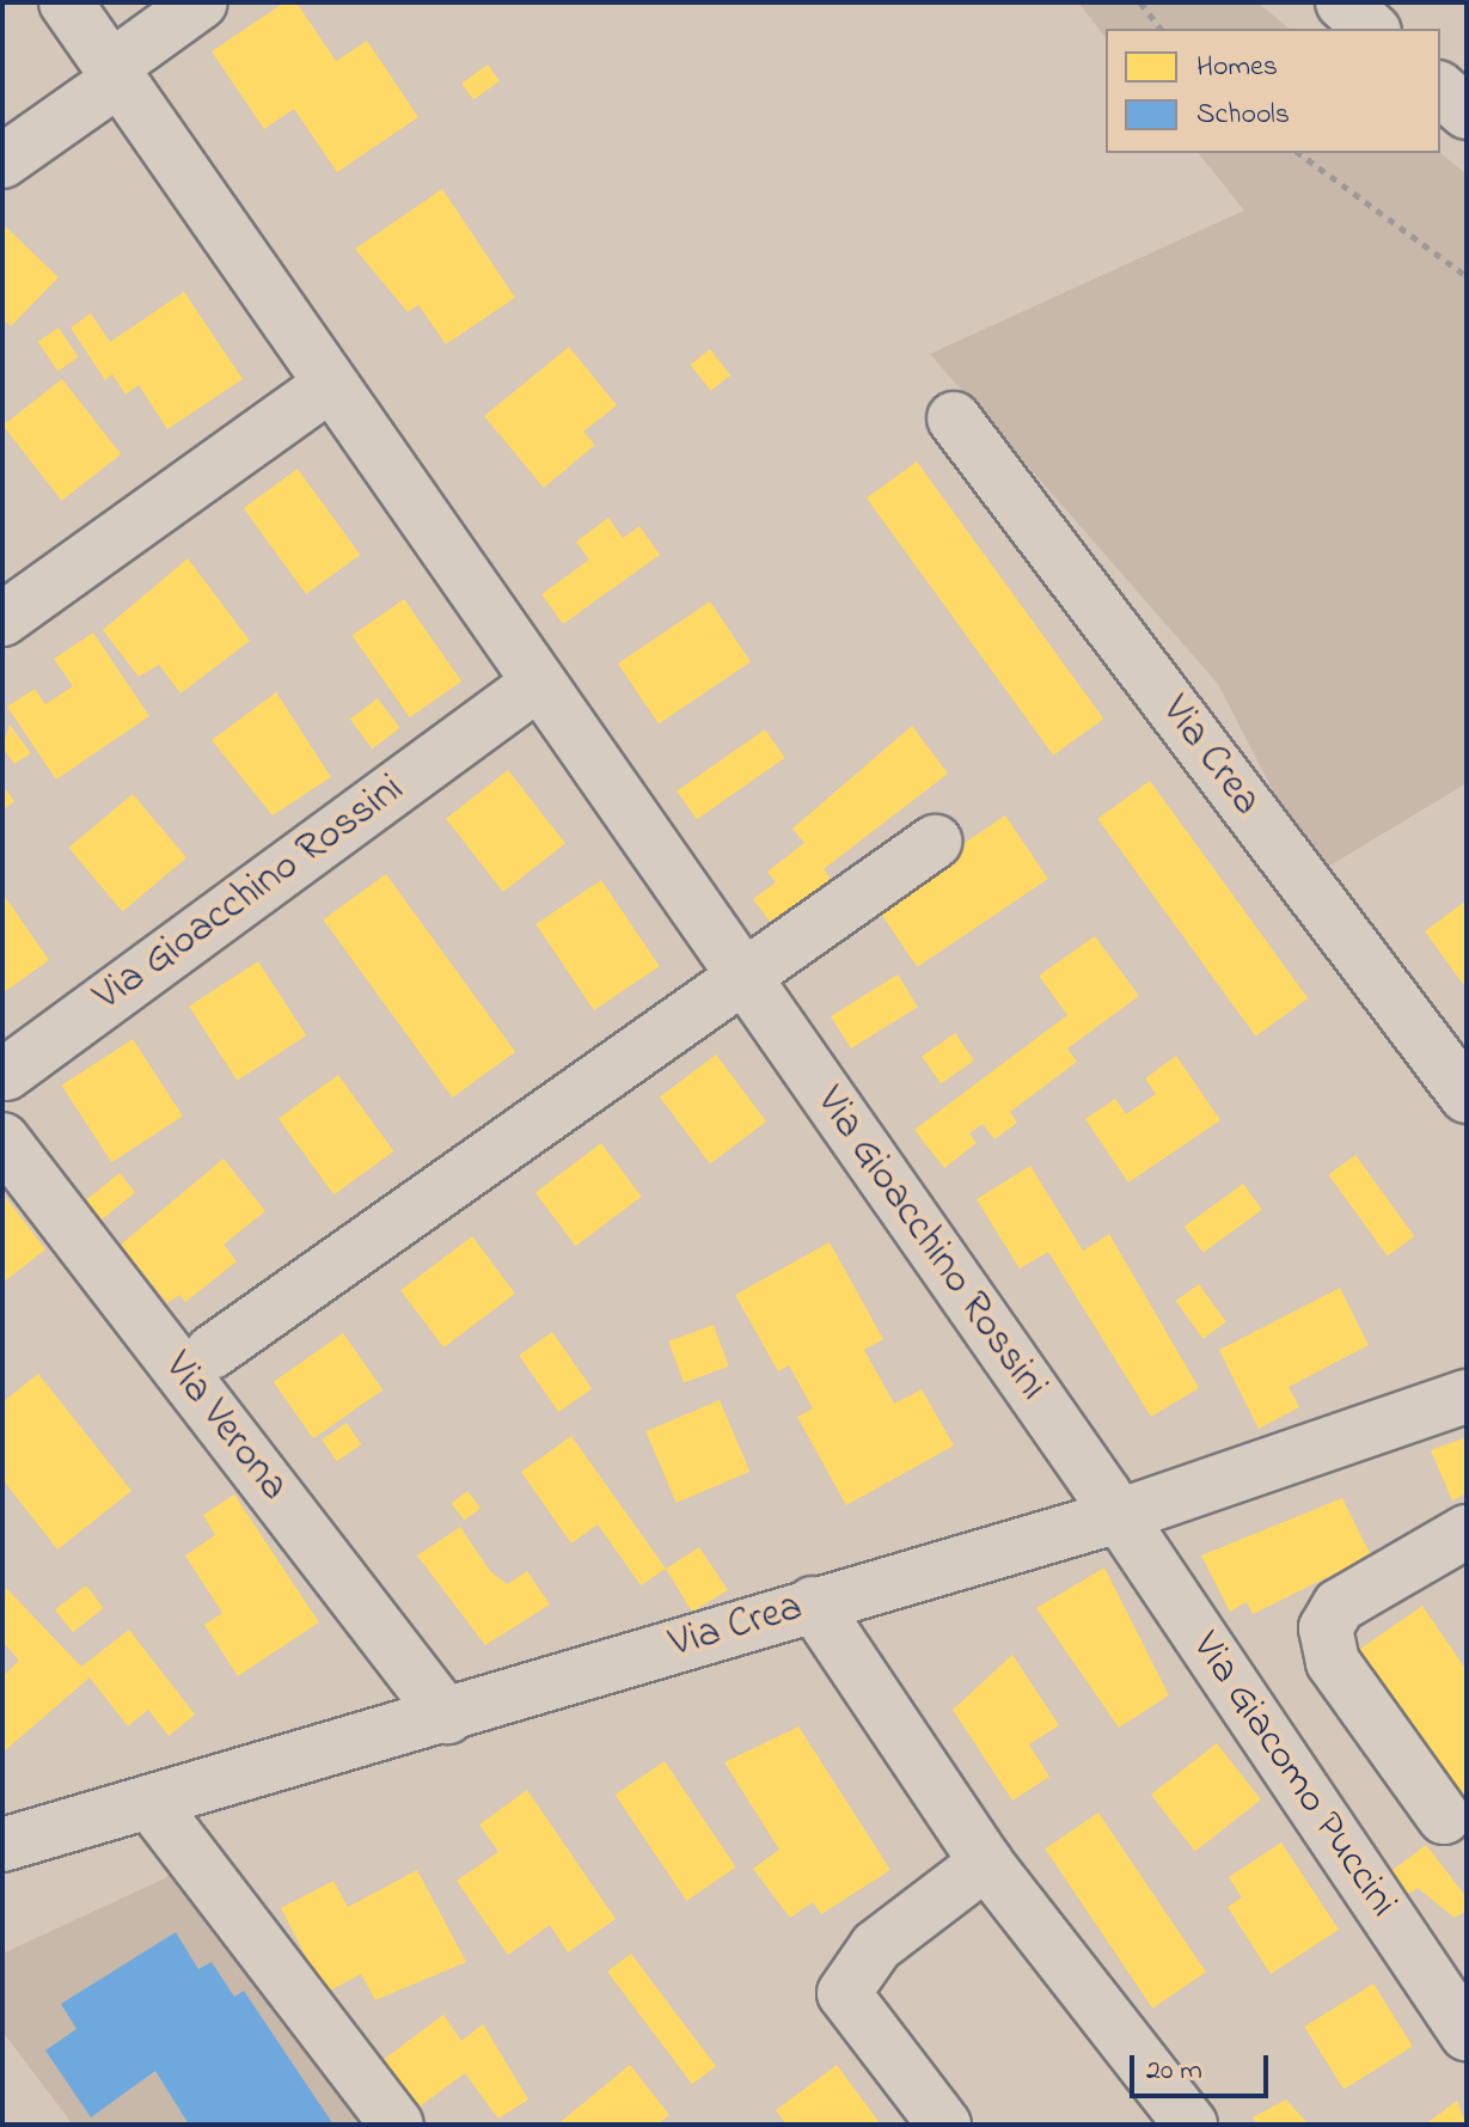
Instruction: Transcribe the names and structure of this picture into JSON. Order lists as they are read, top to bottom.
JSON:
{
  "streets": {
    "main road": [
      "Via Crea",
      "Via Gioacchino Rossini",
      "Via Verona",
      "Via Giacomo Puccini"
    ]
  },
  "crossings": [
    ["Via Crea", "Via Gioacchino Rossini"],
    ["Via Crea", "Via Verona"],
    ["Via Crea", "Via Giacomo Puccini"],
    ["Via Gioacchino Rossini", "Via Giacomo Puccini"]
  ],
  "legend": ["Homes", "Schools"],
  "scale_bar": "20 m"
}
